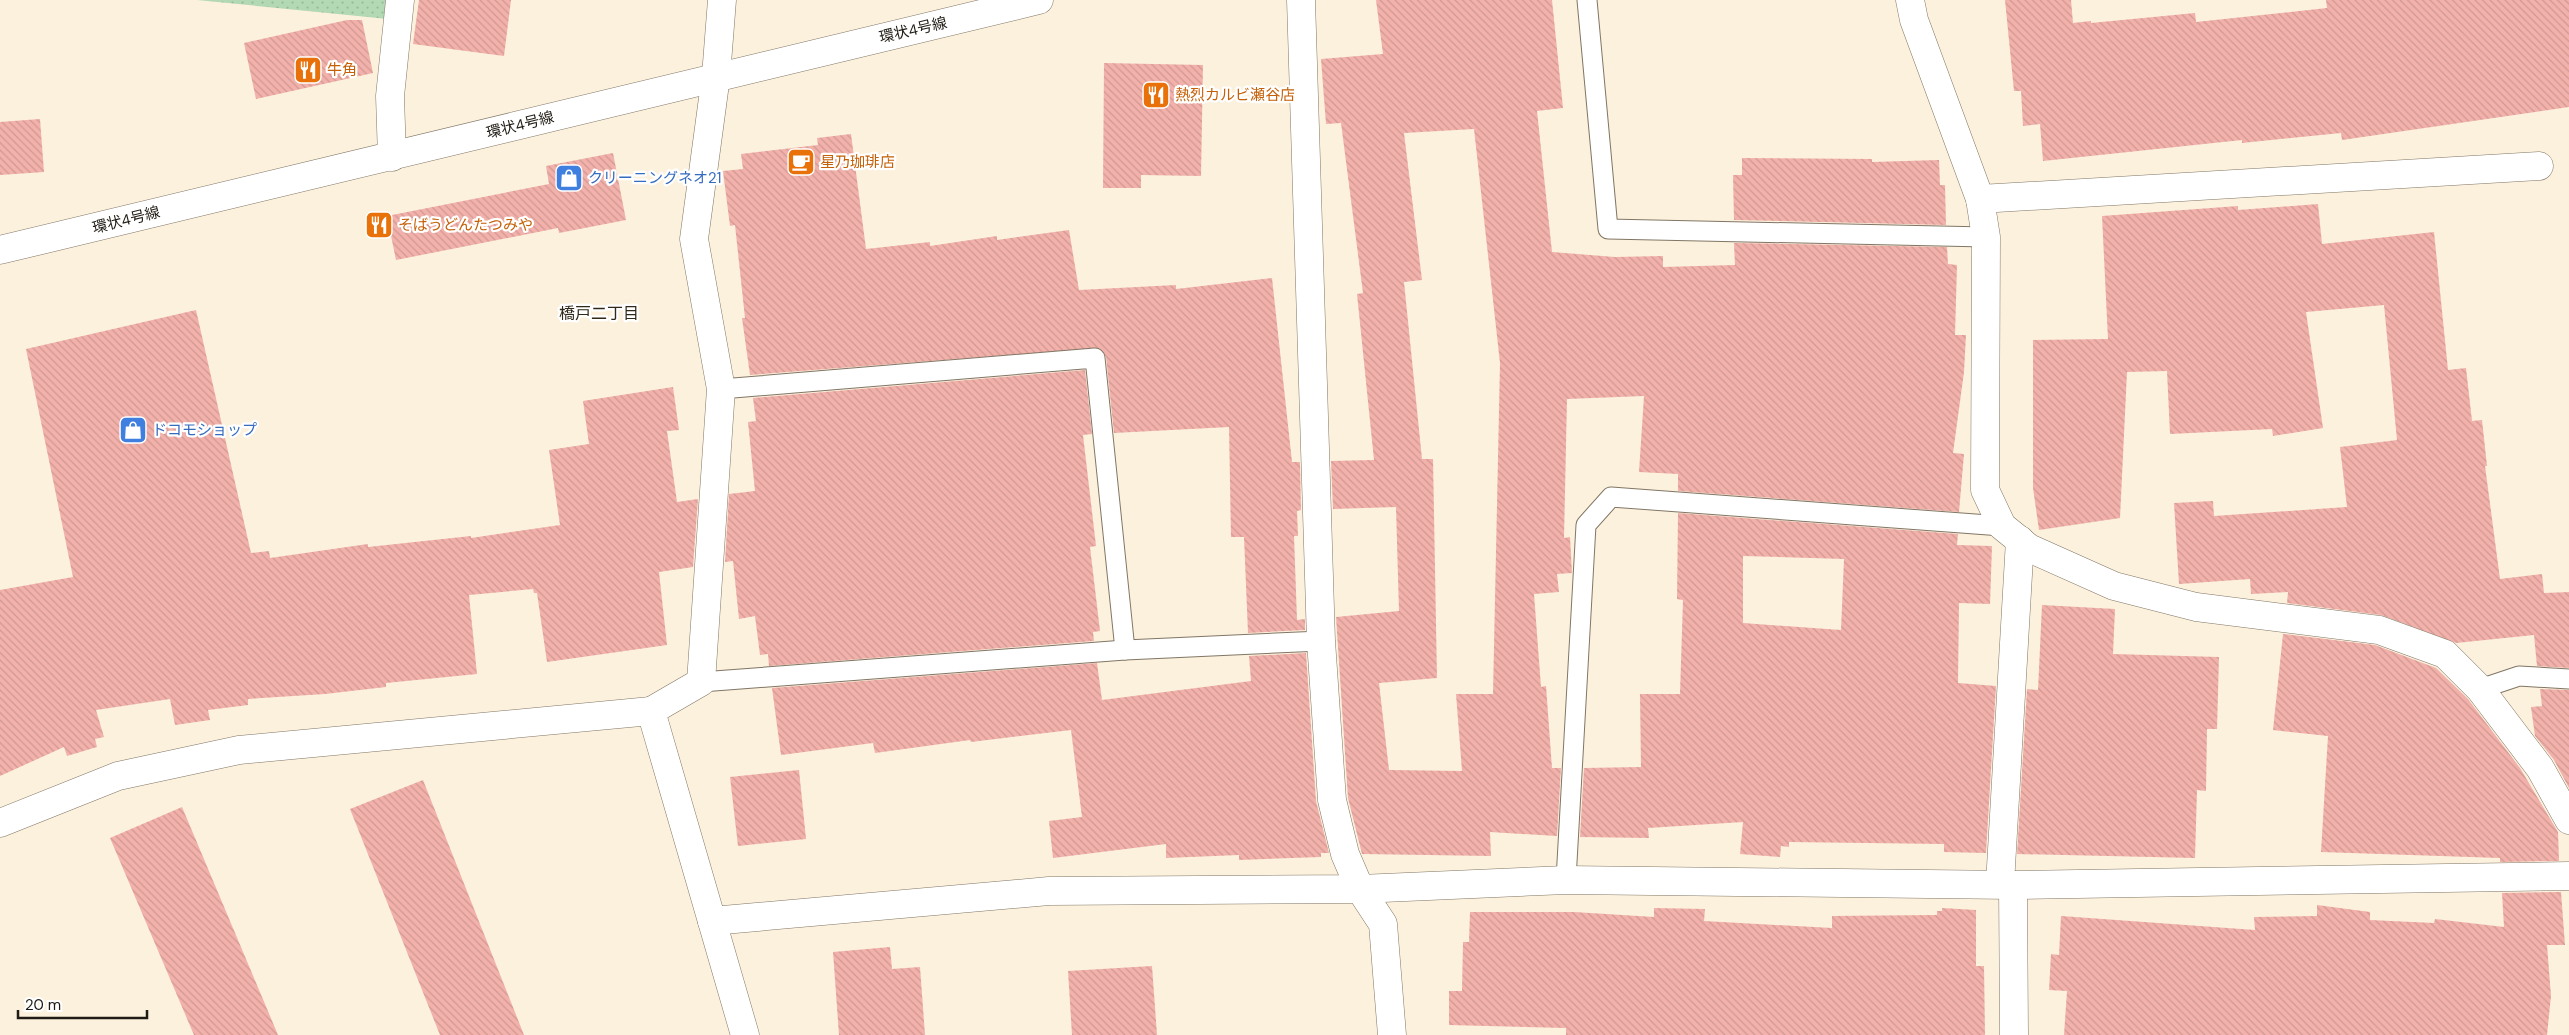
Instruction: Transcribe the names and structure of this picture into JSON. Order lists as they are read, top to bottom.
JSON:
{
  "streets": {
    "street": ["環状4号線"]
  },
  "districts": ["橋戸二丁目"],
  "places": {
    "restaurant": ["牛角", "熱烈カルビ瀬谷店", "そばうどんたつみや"],
    "cafe": ["星乃珈琲店"],
    "shop": ["クリーニングネオ21", "ドコモショップ"]
  },
  "scale_bar": "20 m"
}
